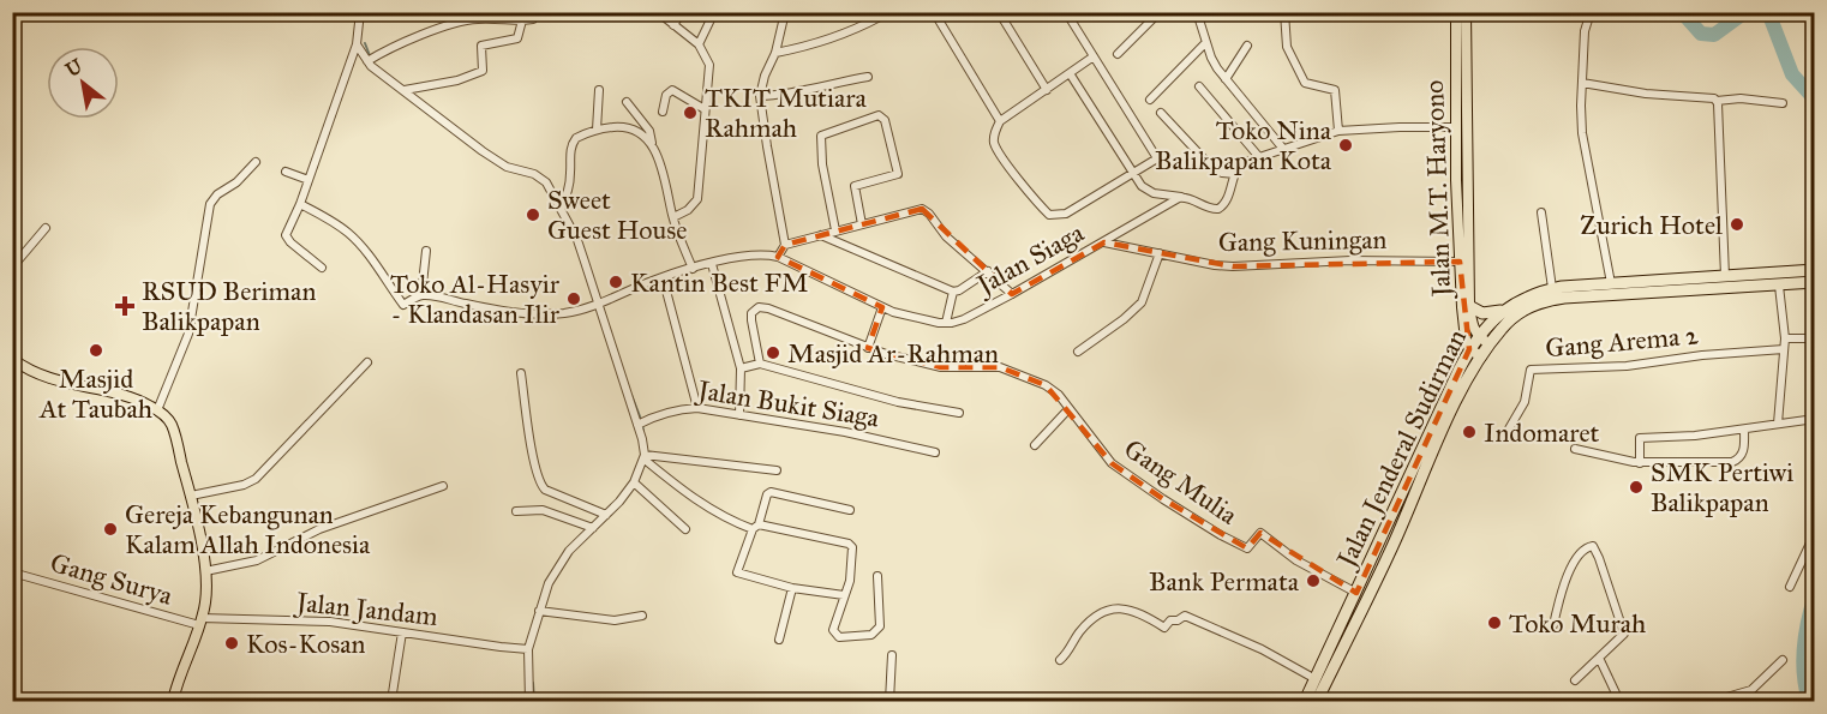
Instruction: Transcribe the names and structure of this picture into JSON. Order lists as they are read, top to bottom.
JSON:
{
  "streets": {
    "highway": ["Jalan Jenderal Sudirman"],
    "main road": ["Jalan M.T. Haryono"],
    "street": [
      "Gang Kuningan",
      "Jalan Siaga",
      "Gang Arema 2",
      "Jalan Bukit Siaga",
      "Gang Mulia",
      "Gang Surya",
      "Jalan Jandam"
    ]
  },
  "crossings": [
    ["Jalan M.T. Haryono", "Gang Kuningan"],
    ["Jalan M.T. Haryono", "Jalan Jenderal Sudirman"],
    ["Gang Kuningan", "Jalan Siaga"],
    ["Jalan Jenderal Sudirman", "Gang Mulia"],
    ["Gang Surya", "Jalan Jandam"]
  ],
  "places": {
    "other": [
      "TKIT Mutiara Rahmah",
      "Toko Nina Balikpapan Kota",
      "Sweet Guest House",
      "Zurich Hotel",
      "Kantin Best FM",
      "Toko Al-Hasyir - Klandasan Ilir",
      "Masjid At Taubah",
      "Masjid Ar-Rahman",
      "Indomaret",
      "SMK Pertiwi Balikpapan",
      "Gereja Kebangunan Kalam Allah Indonesia",
      "Bank Permata",
      "Toko Murah",
      "Kos-Kosan"
    ],
    "health": ["RSUD Beriman Balikpapan"]
  },
  "north": "top left"
}
